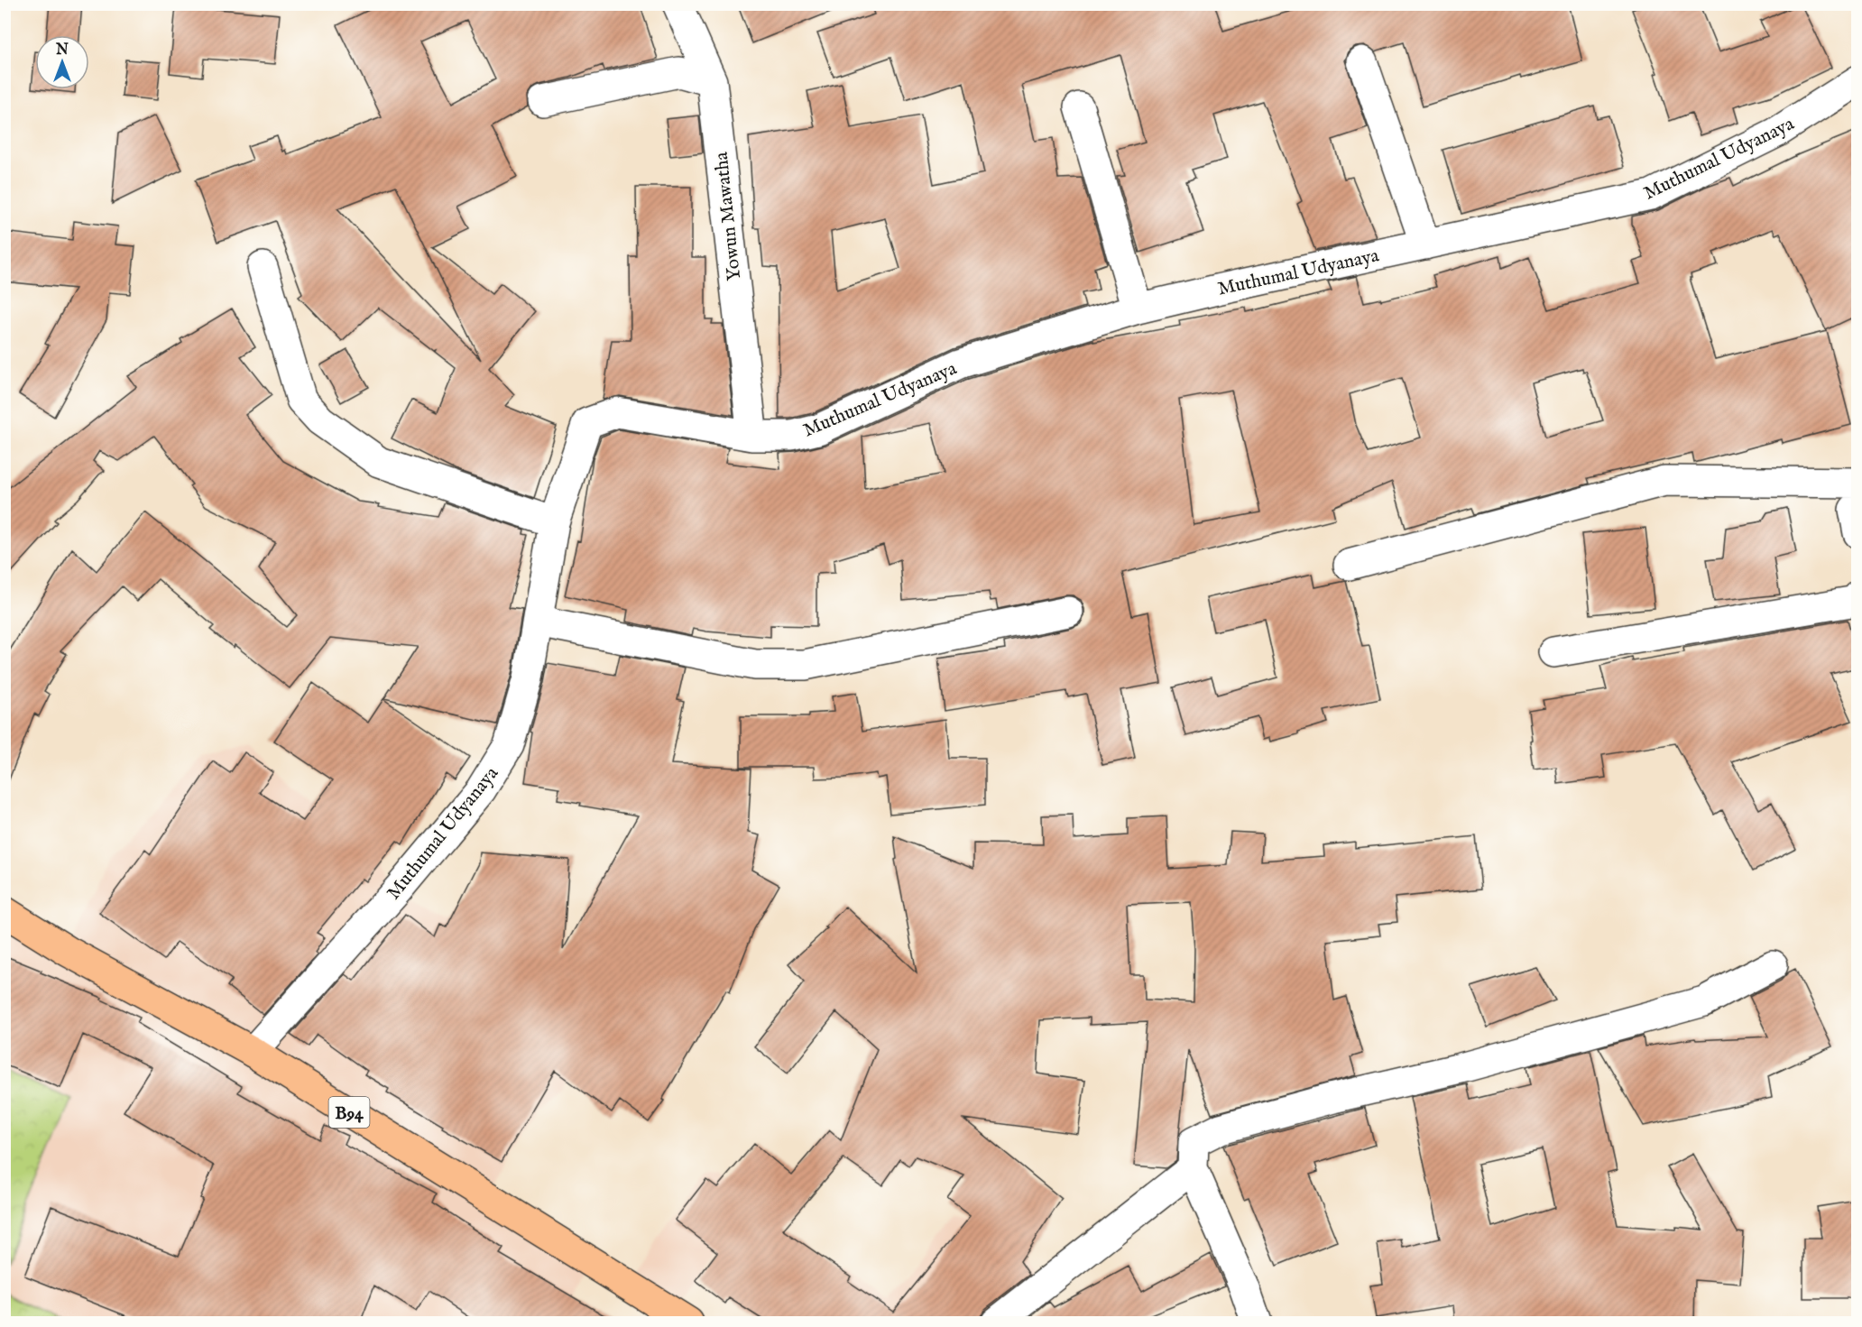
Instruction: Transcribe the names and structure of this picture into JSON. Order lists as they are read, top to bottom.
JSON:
{
  "streets": {
    "main road": ["B94"],
    "street": ["Muthumal Udyanaya", "Yowun Mawatha"]
  },
  "crossings": [
    ["Muthumal Udyanaya", "Yowun Mawatha"],
    ["Muthumal Udyanaya", "B94"]
  ],
  "north": "top"
}
